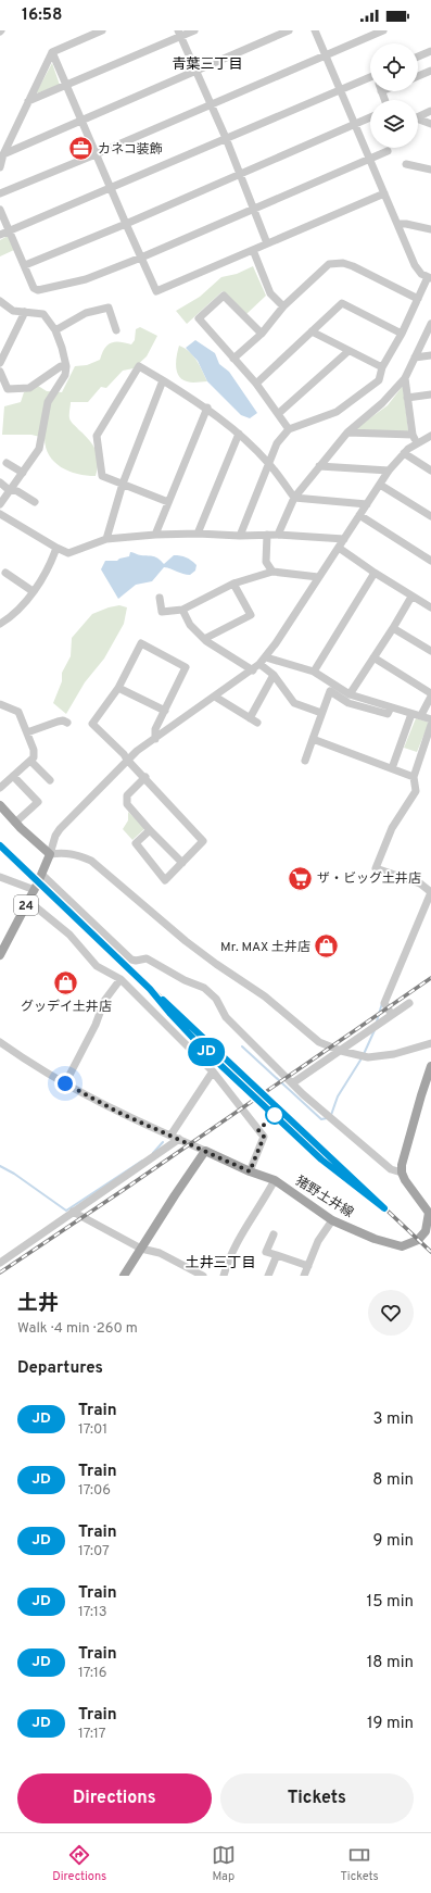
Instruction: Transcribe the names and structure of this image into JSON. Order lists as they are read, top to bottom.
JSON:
{
  "streets": {
    "main road": ["24", "猪野土井線"]
  },
  "districts": ["青葉三丁目", "土井三丁目"],
  "places": {
    "office": ["カネコ装飾"],
    "supermarket": ["ザ・ビッグ土井店"],
    "shop": ["Mr. MAX 土井店", "グッデイ土井店"]
  },
  "page": {
    "status": "16:58",
    "on_map": "JD",
    "heading": [
      ["土井", "Walk · 4 min · 260 m"],
      "Departures"
    ],
    "list": [
      {
        "mark": "JD",
        "name": "Train",
        "note": "17:01",
        "value": "3 min"
      },
      {
        "mark": "JD",
        "name": "Train",
        "note": "17:06",
        "value": "8 min"
      },
      {
        "mark": "JD",
        "name": "Train",
        "note": "17:07",
        "value": "9 min"
      },
      {
        "mark": "JD",
        "name": "Train",
        "note": "17:13",
        "value": "15 min"
      },
      {
        "mark": "JD",
        "name": "Train",
        "note": "17:16",
        "value": "18 min"
      },
      {
        "mark": "JD",
        "name": "Train",
        "note": "17:17",
        "value": "19 min"
      }
    ],
    "buttons": ["Directions", "Tickets"],
    "tabs": ["Directions", "Map", "Tickets"]
  }
}
